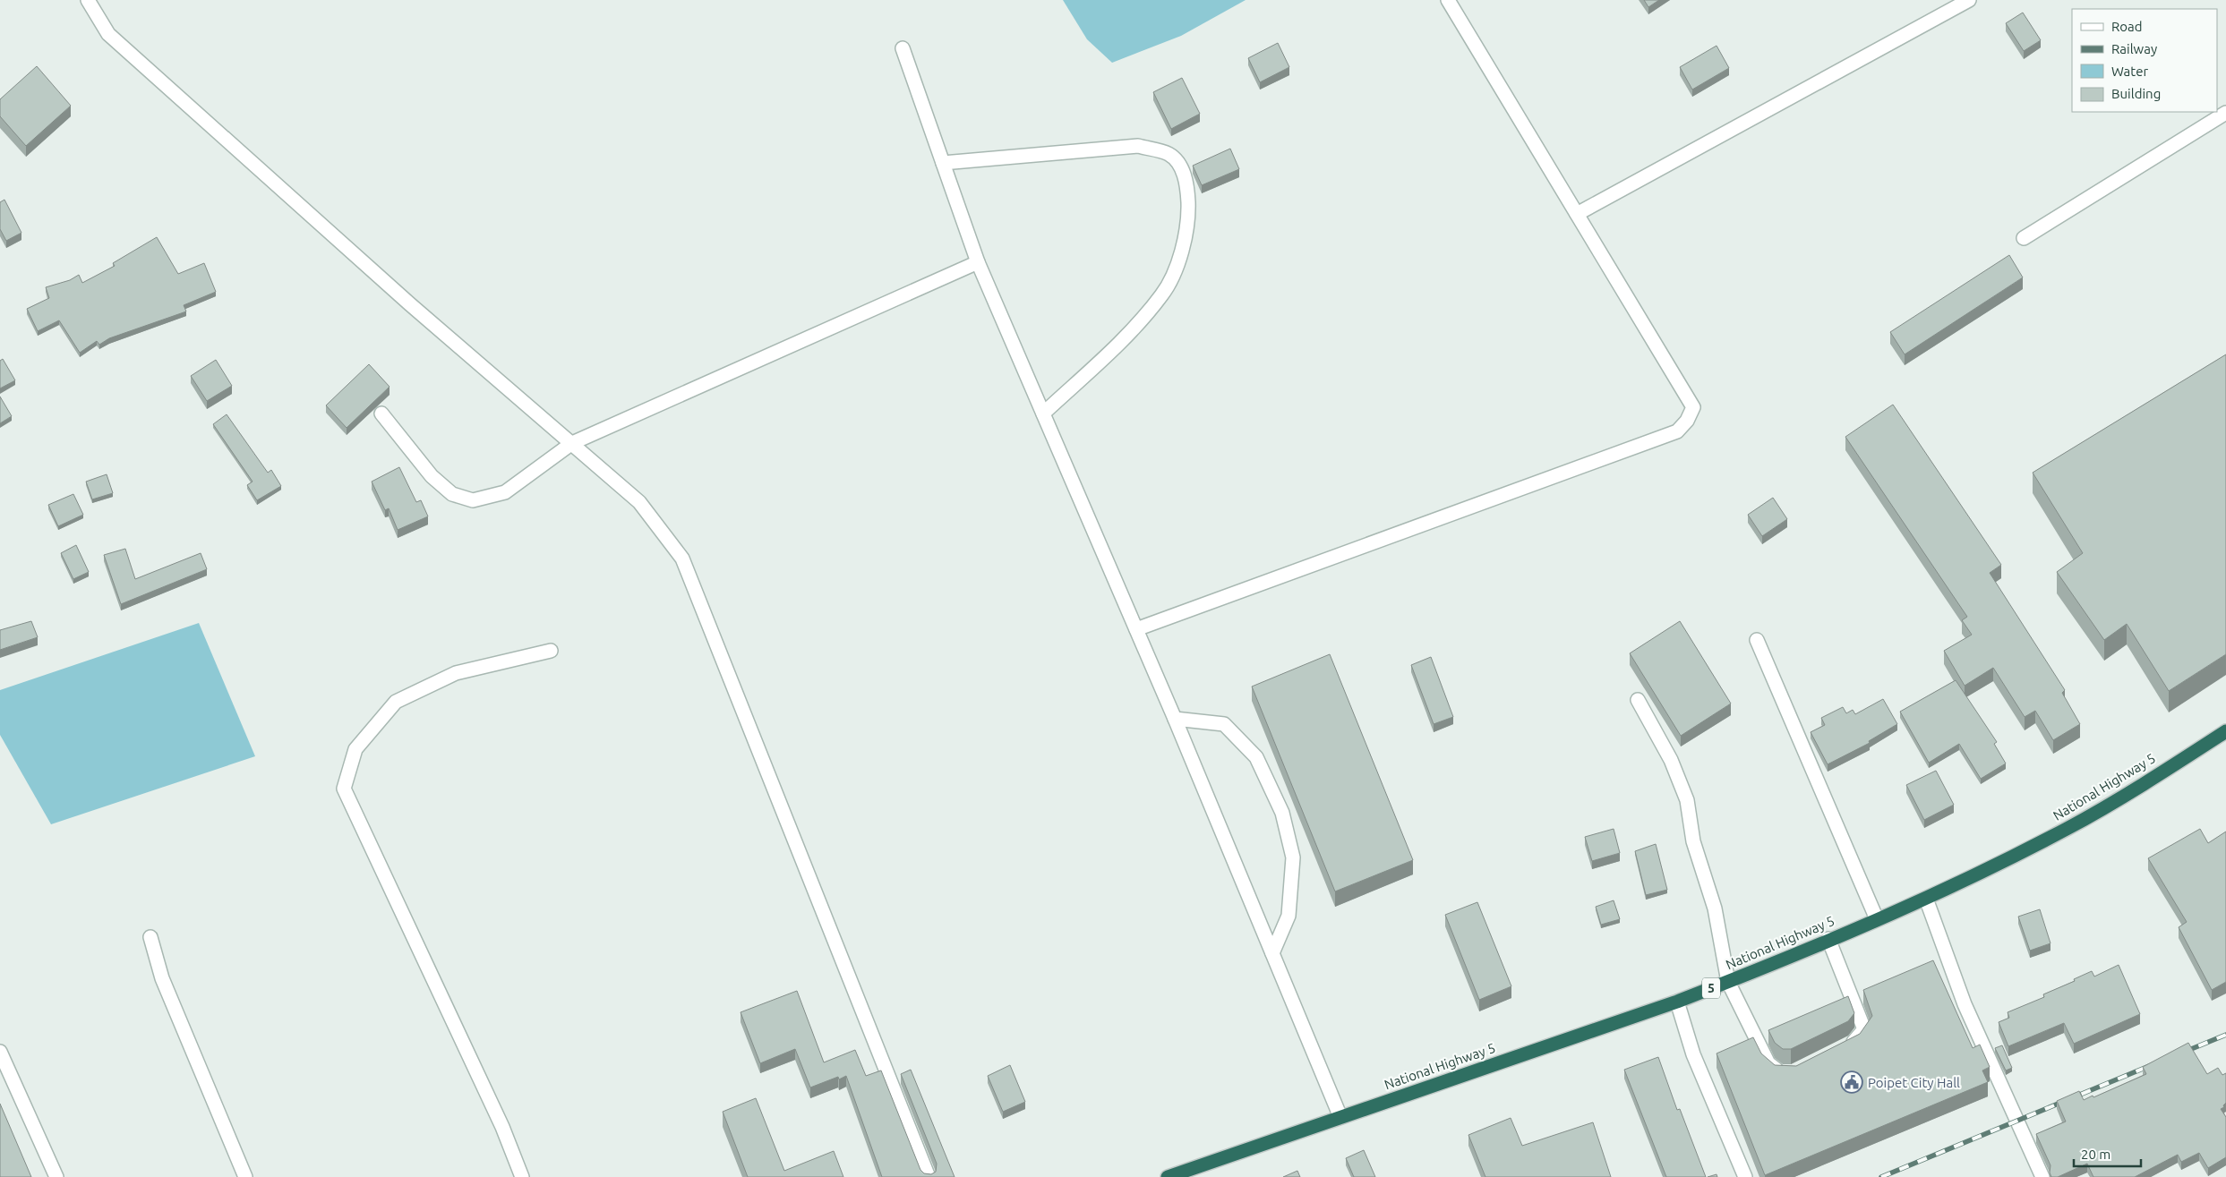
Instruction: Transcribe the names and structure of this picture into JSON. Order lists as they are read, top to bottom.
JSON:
{
  "streets": {
    "highway": ["National Highway 5", "5"]
  },
  "places": {
    "public building": ["Poipet City Hall"]
  },
  "legend": [
    "Road",
    "Railway",
    "Water",
    "Building"
  ],
  "scale_bar": "20 m"
}
